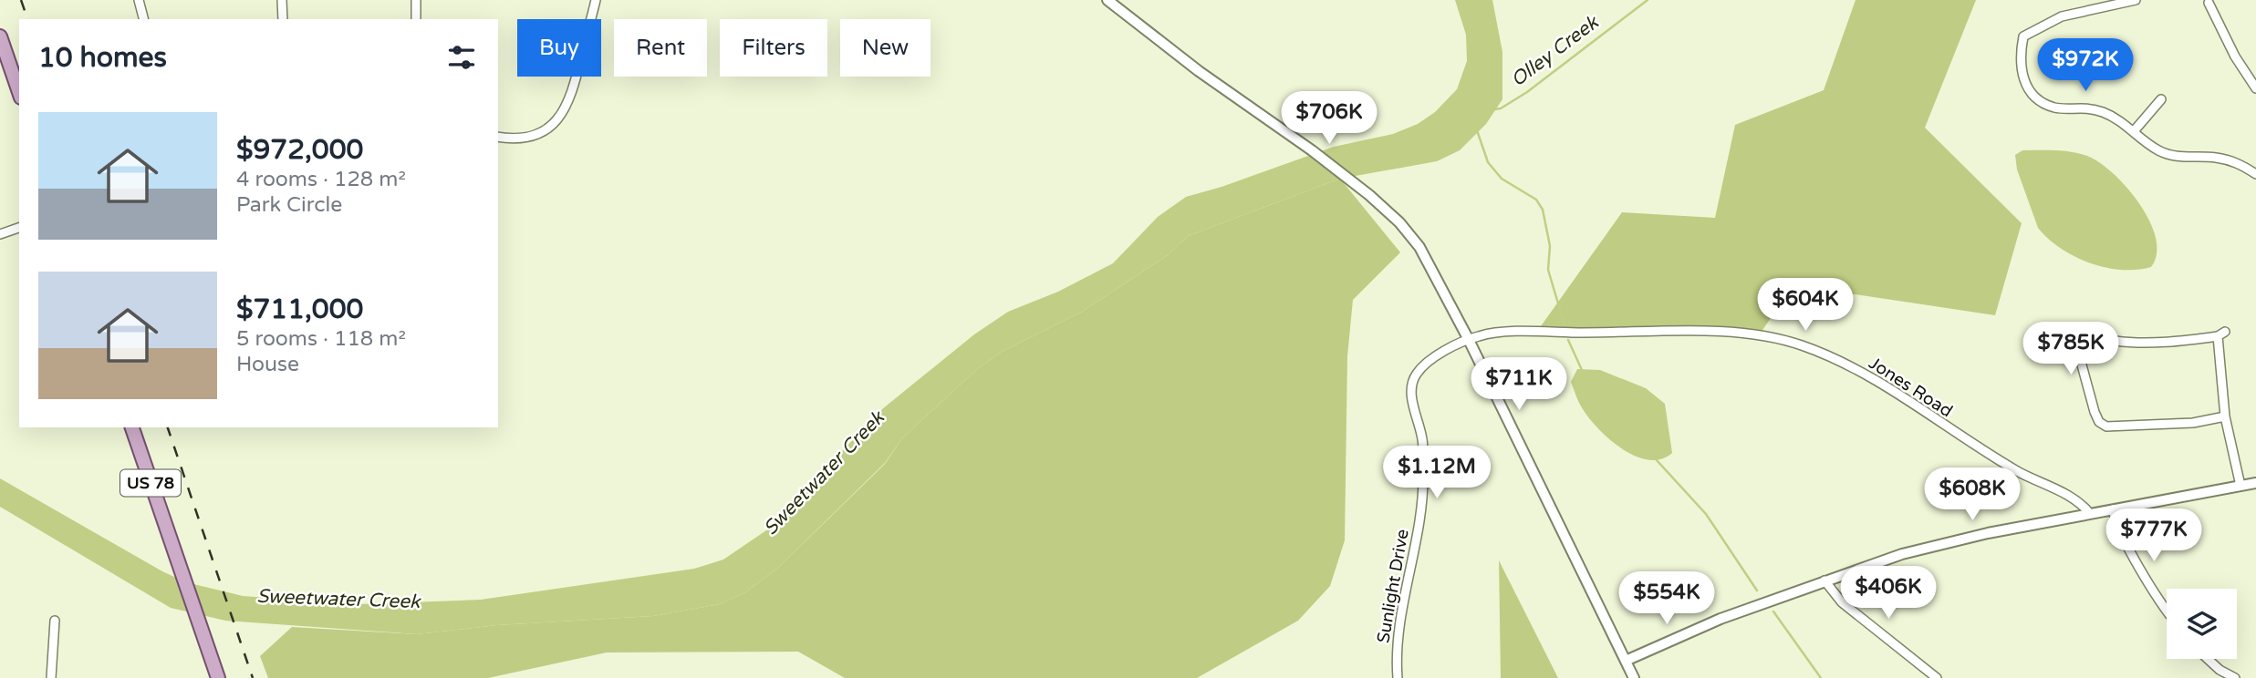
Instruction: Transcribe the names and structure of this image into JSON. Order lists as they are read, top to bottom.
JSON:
{
  "streets": {
    "main road": ["US 78"],
    "street": ["Jones Road", "Sunlight Drive"]
  },
  "crossings": [
    ["Jones Road", "Sunlight Drive"]
  ],
  "water": ["Olley Creek", "Sweetwater Creek"],
  "page": {
    "chip": [
      "Buy",
      "Rent",
      "Filters",
      "New"
    ],
    "heading": "10 homes",
    "price": [
      "$972K",
      "$706K",
      "$604K",
      "$785K",
      "$711K",
      "$1.12M",
      "$608K",
      "$777K",
      "$406K",
      "$554K"
    ],
    "list": [
      {
        "name": "$972,000",
        "note": "4 rooms · 128 m² · Park Circle"
      },
      {
        "name": "$711,000",
        "note": "5 rooms · 118 m² · House"
      }
    ]
  }
}
